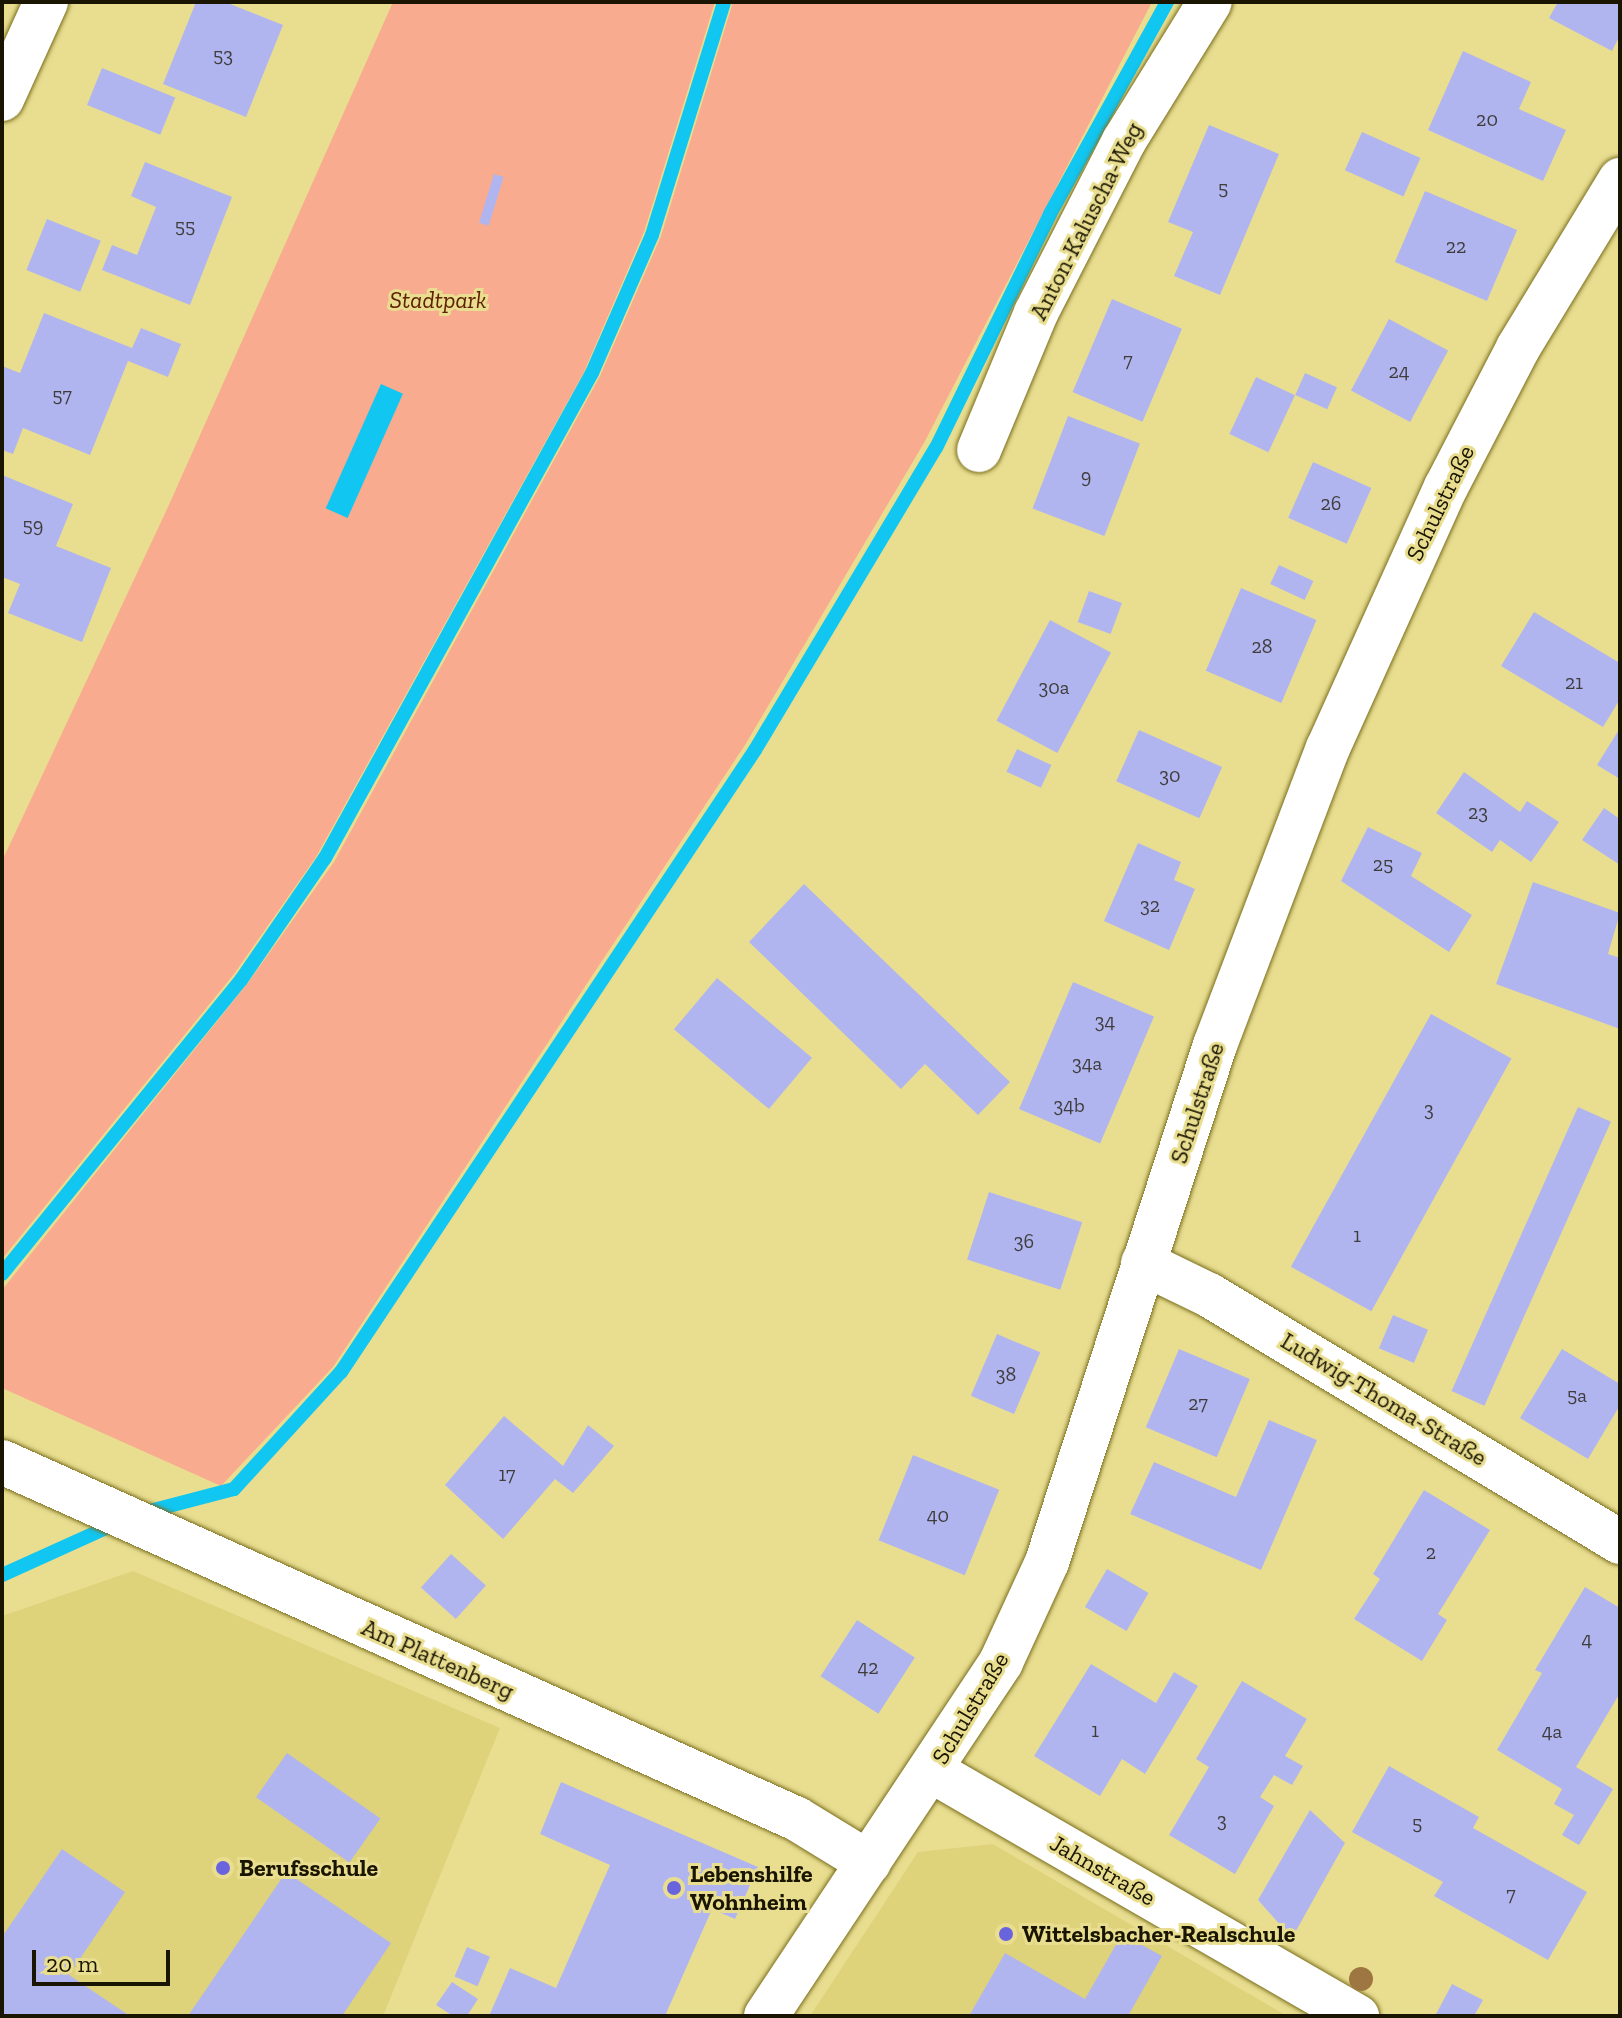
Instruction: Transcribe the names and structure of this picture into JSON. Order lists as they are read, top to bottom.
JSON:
{
  "streets": {
    "street": [
      "Anton-Kaluscha-Weg",
      "Schulstraße",
      "Ludwig-Thoma-Straße",
      "Am Plattenberg",
      "Jahnstraße"
    ]
  },
  "crossings": [
    ["Schulstraße", "Ludwig-Thoma-Straße"],
    ["Schulstraße", "Am Plattenberg"],
    ["Schulstraße", "Jahnstraße"]
  ],
  "parks": ["Stadtpark"],
  "places": ["Berufsschule", "Lebenshilfe Wohnheim", "Wittelsbacher-Realschule"],
  "house_numbers": [
    "53",
    "20",
    "5",
    "55",
    "22",
    "7",
    "24",
    "57",
    "9",
    "26",
    "59",
    "28",
    "21",
    "30a",
    "30",
    "23",
    "25",
    "32",
    "34",
    "34a",
    "34b",
    "3",
    "1",
    "36",
    "38",
    "5a",
    "27",
    "17",
    "40",
    "2",
    "4",
    "42",
    "1",
    "4a",
    "3",
    "5",
    "7"
  ],
  "scale_bar": "20 m"
}
